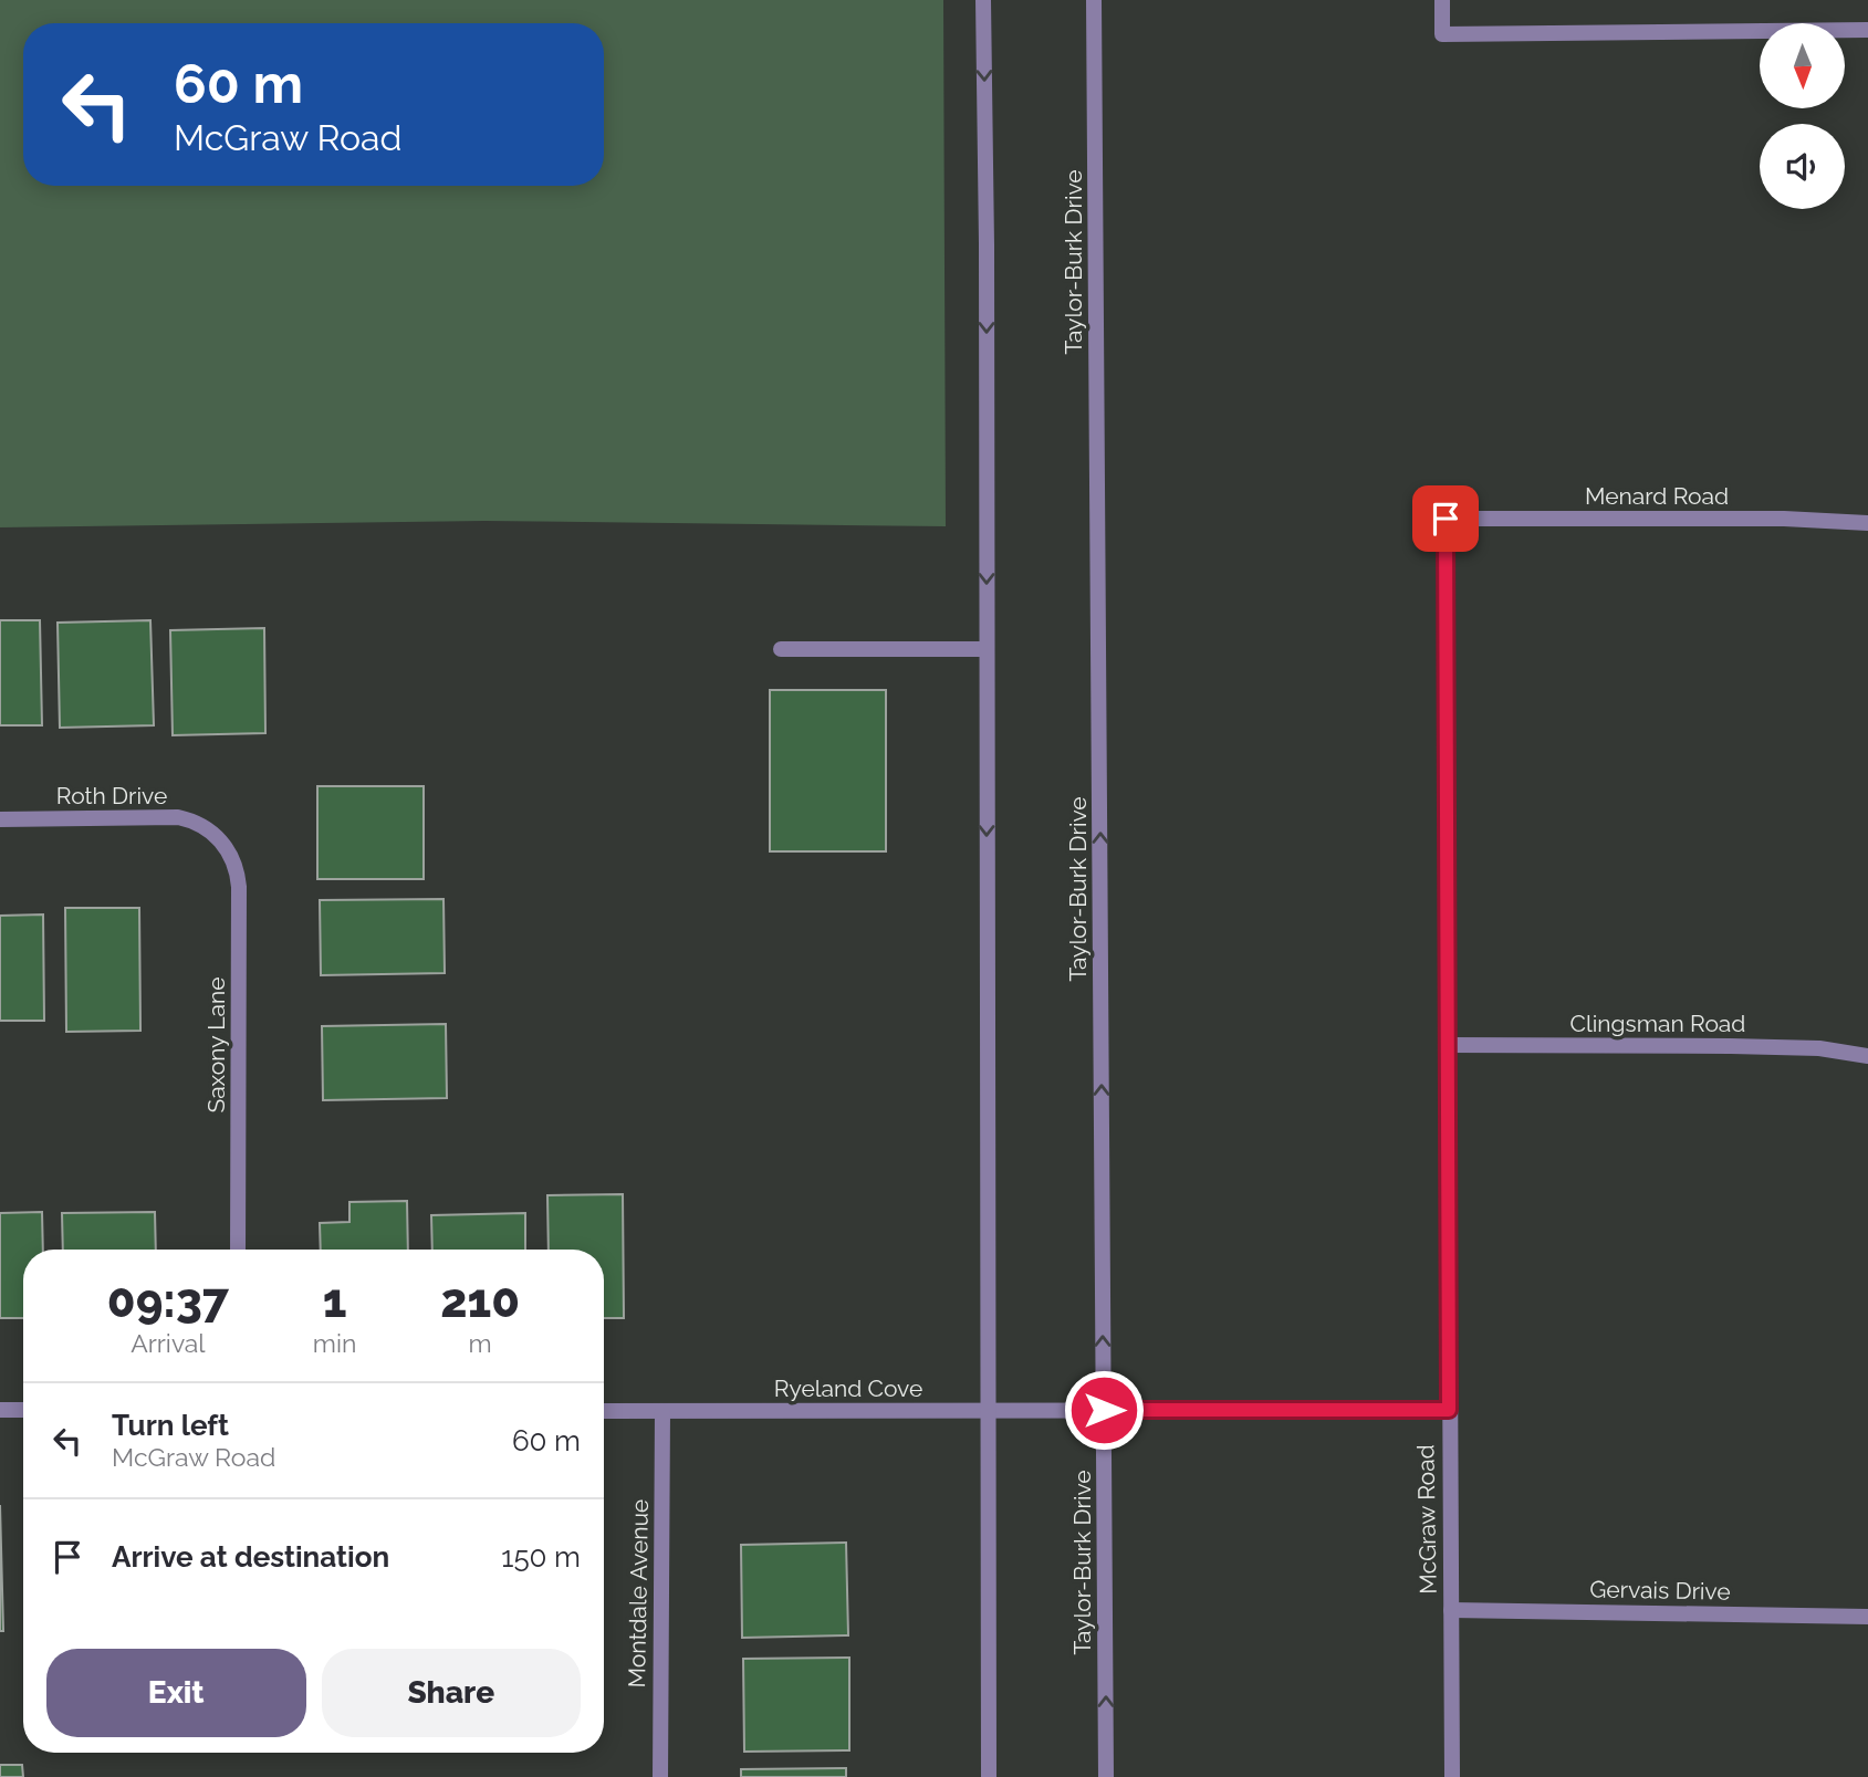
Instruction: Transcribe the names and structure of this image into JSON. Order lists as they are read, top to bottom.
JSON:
{
  "streets": {
    "street": [
      "Taylor-Burk Drive",
      "Menard Road",
      "Roth Drive",
      "Clingsman Road",
      "Saxony Lane",
      "Ryeland Cove",
      "McGraw Road",
      "Gervais Drive",
      "Montdale Avenue"
    ]
  },
  "crossings": [
    ["Taylor-Burk Drive", "Ryeland Cove"],
    ["Menard Road", "McGraw Road"],
    ["Roth Drive", "Saxony Lane"],
    ["Clingsman Road", "McGraw Road"],
    ["Ryeland Cove", "McGraw Road"],
    ["Ryeland Cove", "Montdale Avenue"],
    ["McGraw Road", "Gervais Drive"]
  ],
  "north": "bottom",
  "page": {
    "turn": ["60 m", "McGraw Road"],
    "eta": [
      "09:37",
      "Arrival",
      "1",
      "min",
      "210",
      "m"
    ],
    "list": [
      {
        "name": "Turn left",
        "note": "McGraw Road",
        "value": "60 m"
      },
      {
        "name": "Arrive at destination",
        "value": "150 m"
      }
    ],
    "buttons": ["Exit", "Share"]
  }
}
